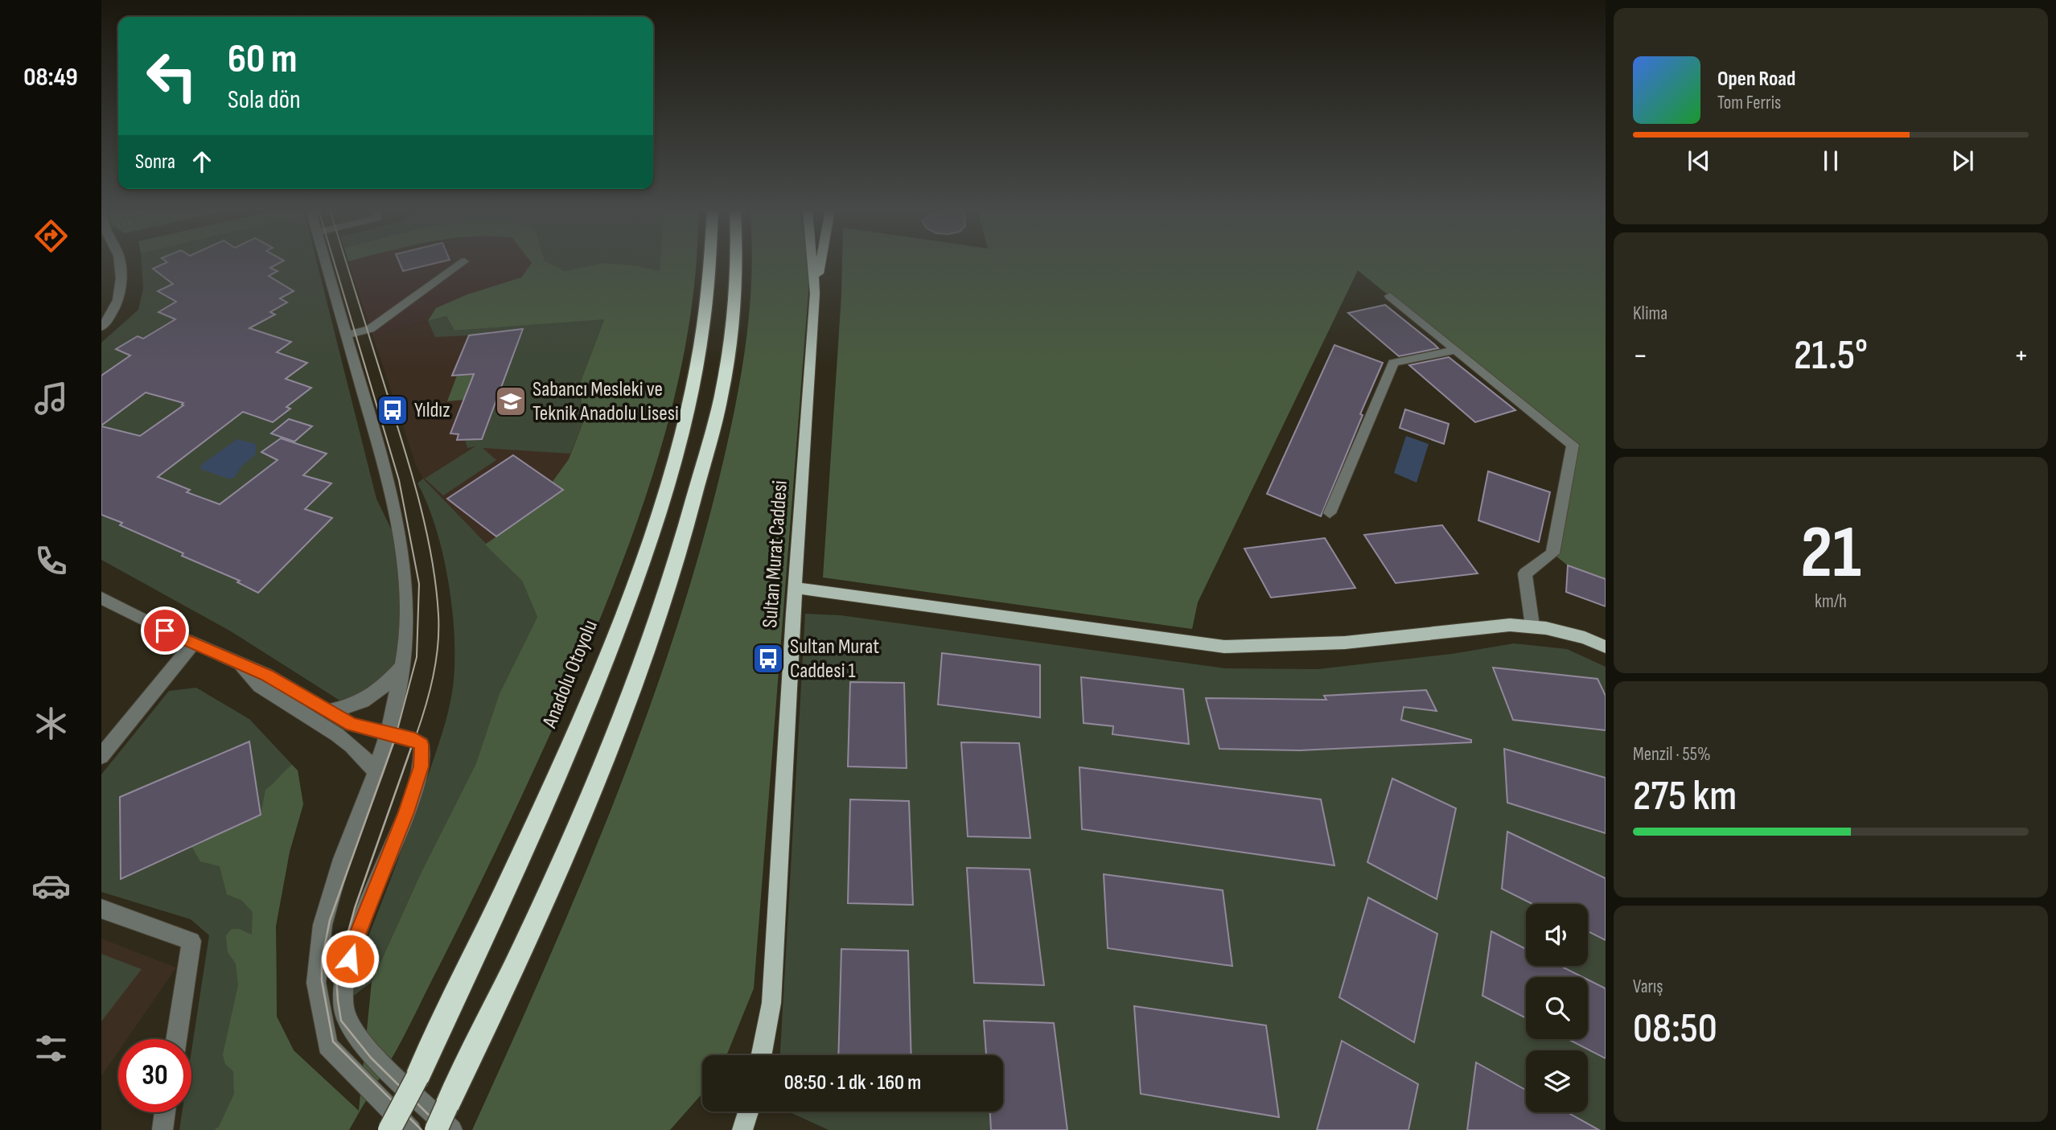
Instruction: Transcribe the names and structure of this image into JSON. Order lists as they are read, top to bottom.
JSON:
{
  "streets": {
    "highway": ["Anadolu Otoyolu"],
    "main road": ["Sultan Murat Caddesi"]
  },
  "places": {
    "school or university": ["Sabancı Mesleki ve Teknik Anadolu Lisesi"],
    "bus stop": ["Yıldız", "Sultan Murat Caddesi 1"]
  },
  "page": {
    "tabs": "08:49",
    "turn": ["60 m", "Sola dön"],
    "song": ["Open Road", "Tom Ferris"],
    "then": "Sonra",
    "tile": [
      "Klima",
      ["21", "km/h"],
      ["Menzil · 55%", "275 km"],
      ["Varış", "08:50"]
    ],
    "heat": ["−", "21.5°", "+"],
    "limit": "30",
    "trip": "08:50 · 1 dk · 160 m"
  }
}
